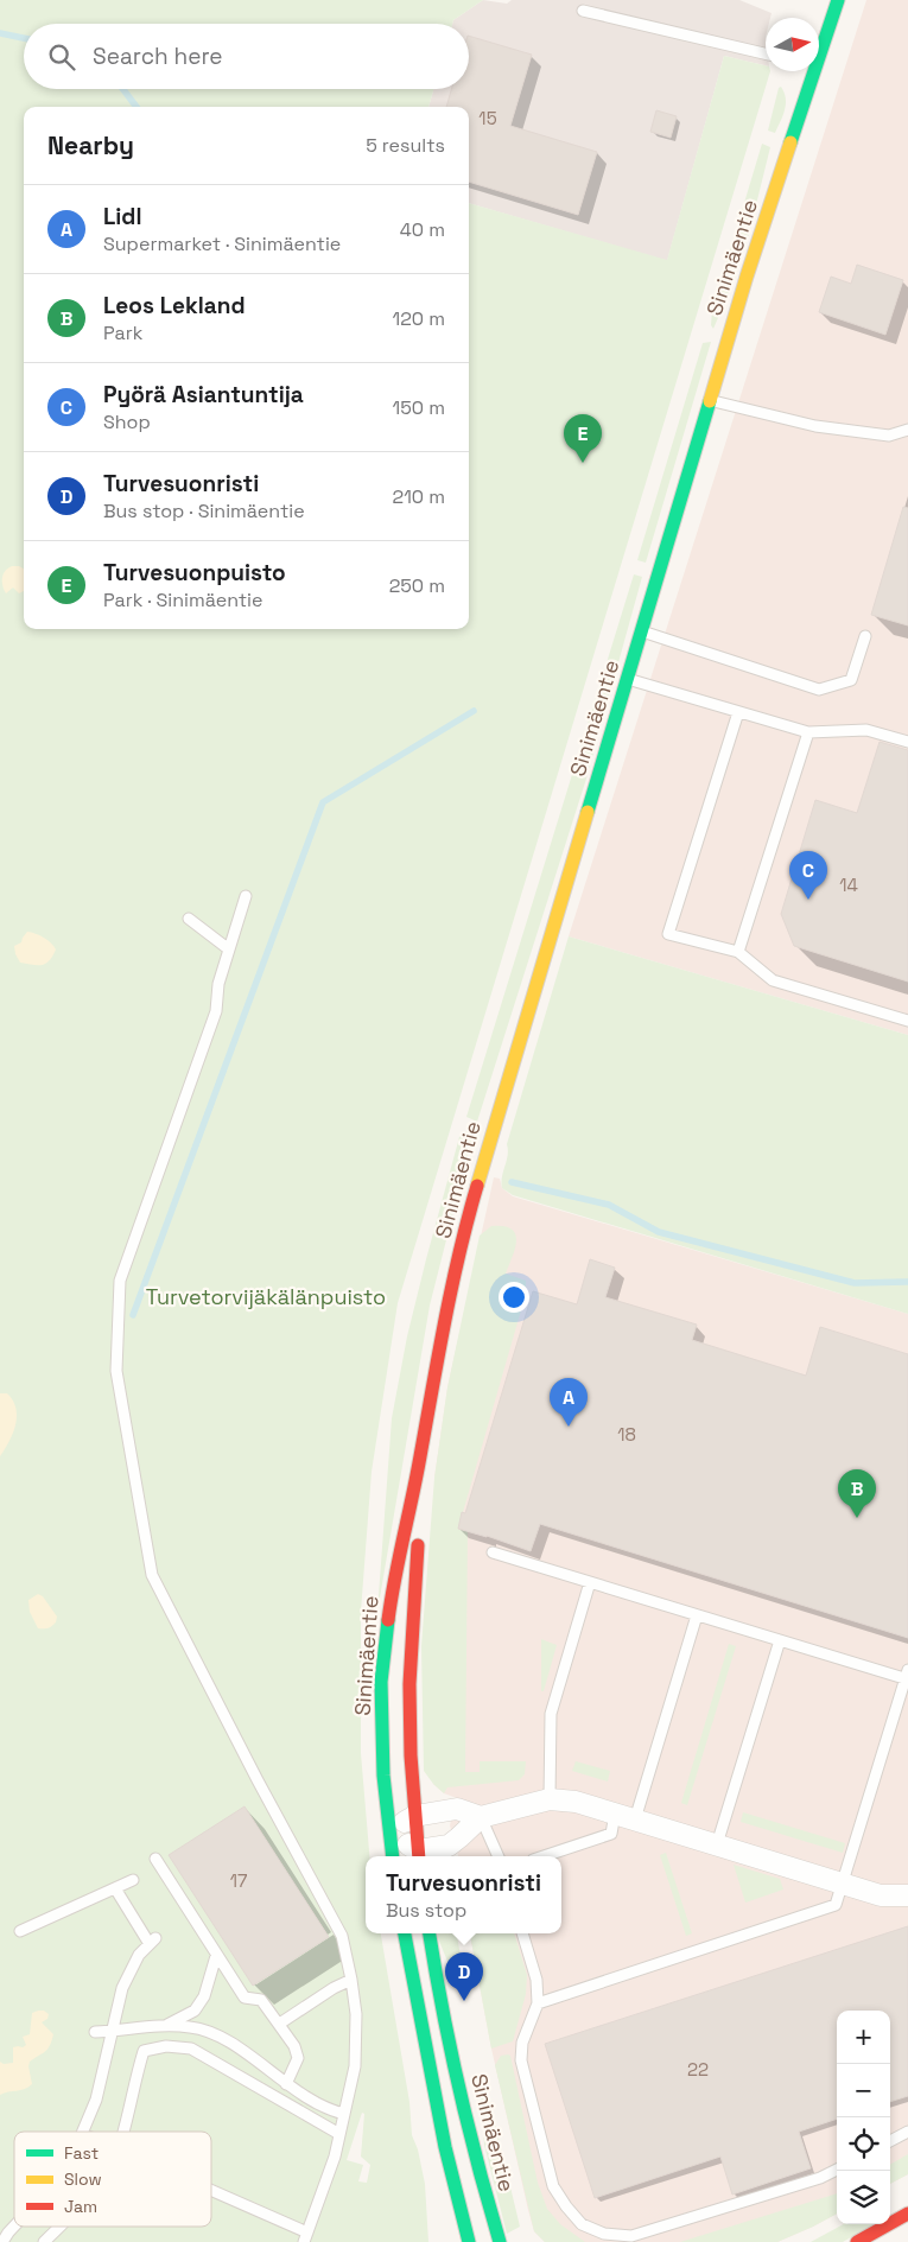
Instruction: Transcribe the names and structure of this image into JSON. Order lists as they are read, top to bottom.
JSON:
{
  "streets": {
    "main road": ["Sinimäentie"]
  },
  "parks": ["Turvetorvijäkälänpuisto"],
  "house_numbers": [
    "15",
    "14",
    "18",
    "17",
    "22"
  ],
  "legend": ["Fast", "Slow", "Jam"],
  "north": "right",
  "page": {
    "search": "Search here",
    "heading": ["Nearby", "5 results"],
    "list": [
      {
        "mark": "A",
        "name": "Lidl",
        "note": "Supermarket · Sinimäentie",
        "value": "40 m"
      },
      {
        "mark": "B",
        "name": "Leos Lekland",
        "note": "Park",
        "value": "120 m"
      },
      {
        "mark": "C",
        "name": "Pyörä Asiantuntija",
        "note": "Shop",
        "value": "150 m"
      },
      {
        "mark": "D",
        "name": "Turvesuonristi",
        "note": "Bus stop · Sinimäentie",
        "value": "210 m"
      },
      {
        "mark": "E",
        "name": "Turvesuonpuisto",
        "note": "Park · Sinimäentie",
        "value": "250 m"
      }
    ],
    "pins": [
      "E",
      "C",
      "A",
      "B",
      "D"
    ],
    "popup": ["Turvesuonristi", "Bus stop"],
    "map_buttons": ["+", "−"]
  }
}
